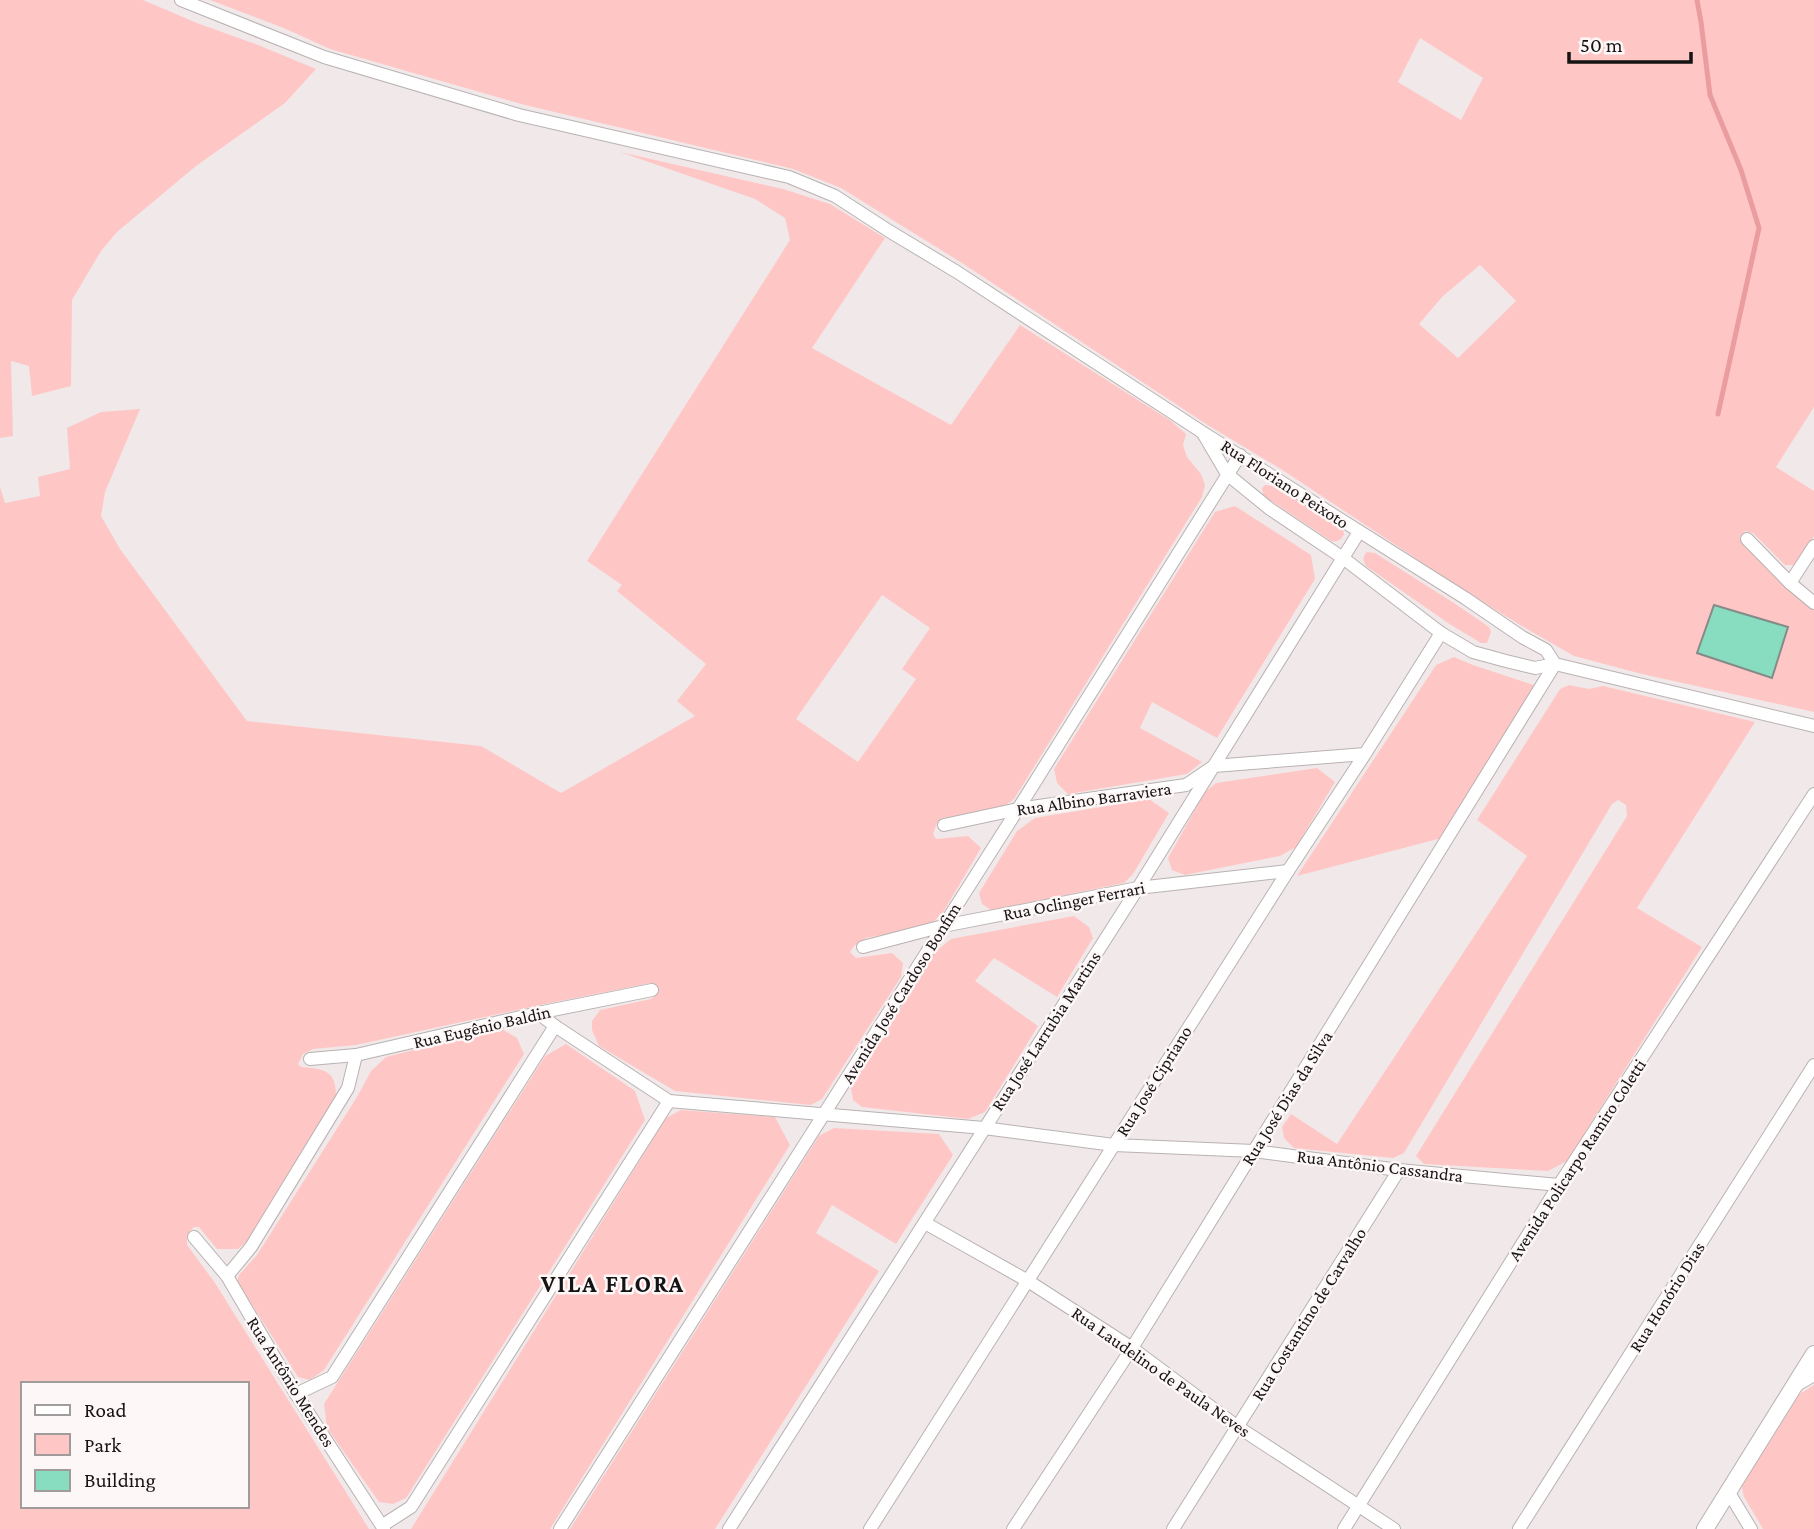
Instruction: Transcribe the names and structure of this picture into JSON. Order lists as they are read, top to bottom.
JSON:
{
  "streets": {
    "street": [
      "Rua Floriano Peixoto",
      "Rua Albino Barraviera",
      "Rua Oclinger Ferrari",
      "Avenida José Cardoso Bonfim",
      "Rua Eugênio Baldin",
      "Rua José Larrubia Martins",
      "Rua José Cipriano",
      "Rua José Dias da Silva",
      "Avenida Policarpo Ramiro Coletti",
      "Rua Antônio Cassandra",
      "Rua Honório Dias",
      "Rua Costantino de Carvalho",
      "Rua Laudelino de Paula Neves",
      "Rua Antônio Mendes"
    ]
  },
  "crossings": [
    ["Rua Floriano Peixoto", "Avenida José Cardoso Bonfim"],
    ["Rua Floriano Peixoto", "Rua José Larrubia Martins"],
    ["Rua Floriano Peixoto", "Rua José Cipriano"],
    ["Rua Floriano Peixoto", "Rua José Dias da Silva"],
    ["Rua Albino Barraviera", "Avenida José Cardoso Bonfim"],
    ["Rua Albino Barraviera", "Rua José Larrubia Martins"],
    ["Rua Albino Barraviera", "Rua José Cipriano"],
    ["Rua Oclinger Ferrari", "Avenida José Cardoso Bonfim"],
    ["Rua Oclinger Ferrari", "Rua José Larrubia Martins"],
    ["Rua Oclinger Ferrari", "Rua José Cipriano"],
    ["Avenida José Cardoso Bonfim", "Rua Antônio Cassandra"],
    ["Rua José Larrubia Martins", "Rua Antônio Cassandra"],
    ["Rua José Larrubia Martins", "Rua Laudelino de Paula Neves"],
    ["Rua José Cipriano", "Rua Antônio Cassandra"],
    ["Rua José Cipriano", "Rua Laudelino de Paula Neves"],
    ["Rua José Dias da Silva", "Rua Antônio Cassandra"],
    ["Rua José Dias da Silva", "Rua Laudelino de Paula Neves"],
    ["Avenida Policarpo Ramiro Coletti", "Rua Antônio Cassandra"],
    ["Avenida Policarpo Ramiro Coletti", "Rua Laudelino de Paula Neves"],
    ["Rua Antônio Cassandra", "Rua Costantino de Carvalho"],
    ["Rua Costantino de Carvalho", "Rua Laudelino de Paula Neves"]
  ],
  "districts": ["VILA FLORA"],
  "legend": ["Road", "Park", "Building"],
  "scale_bar": "50 m"
}
